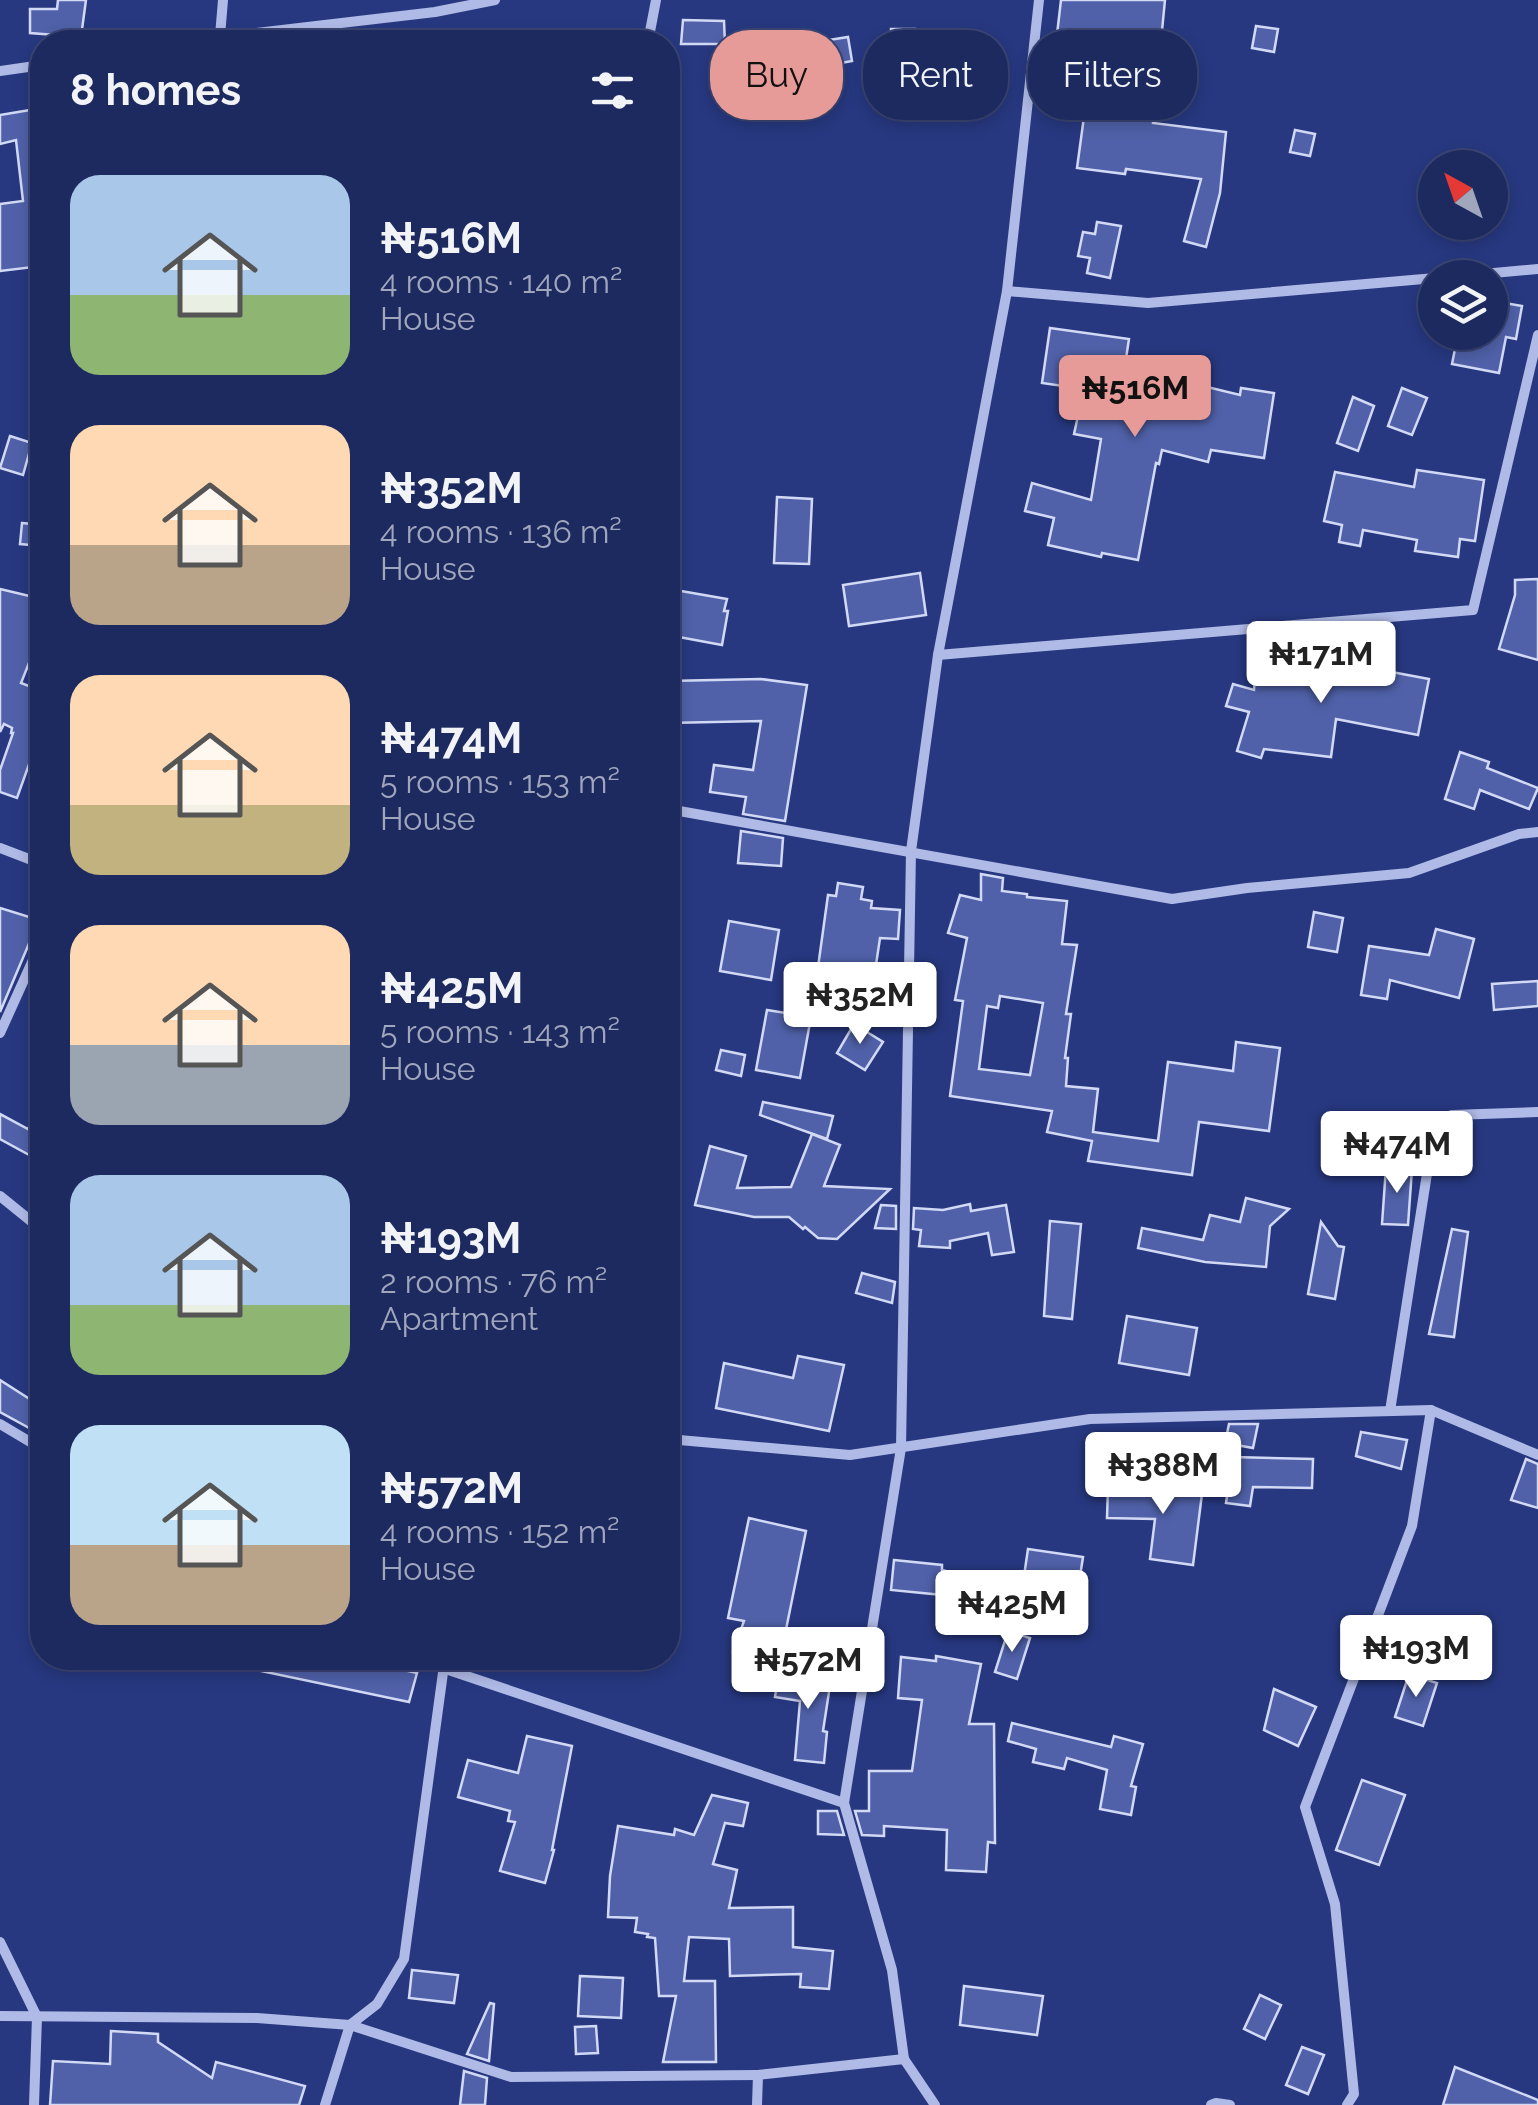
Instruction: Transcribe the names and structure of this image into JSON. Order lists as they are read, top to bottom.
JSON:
{
  "north": "top left",
  "page": {
    "chip": ["Buy", "Rent", "Filters"],
    "heading": "8 homes",
    "list": [
      {
        "name": "₦516M",
        "note": "4 rooms · 140 m² · House"
      },
      {
        "name": "₦352M",
        "note": "4 rooms · 136 m² · House"
      },
      {
        "name": "₦474M",
        "note": "5 rooms · 153 m² · House"
      },
      {
        "name": "₦425M",
        "note": "5 rooms · 143 m² · House"
      },
      {
        "name": "₦193M",
        "note": "2 rooms · 76 m² · Apartment"
      },
      {
        "name": "₦572M",
        "note": "4 rooms · 152 m² · House"
      }
    ],
    "price": [
      "₦516M",
      "₦171M",
      "₦352M",
      "₦474M",
      "₦388M",
      "₦425M",
      "₦193M",
      "₦572M"
    ]
  }
}
